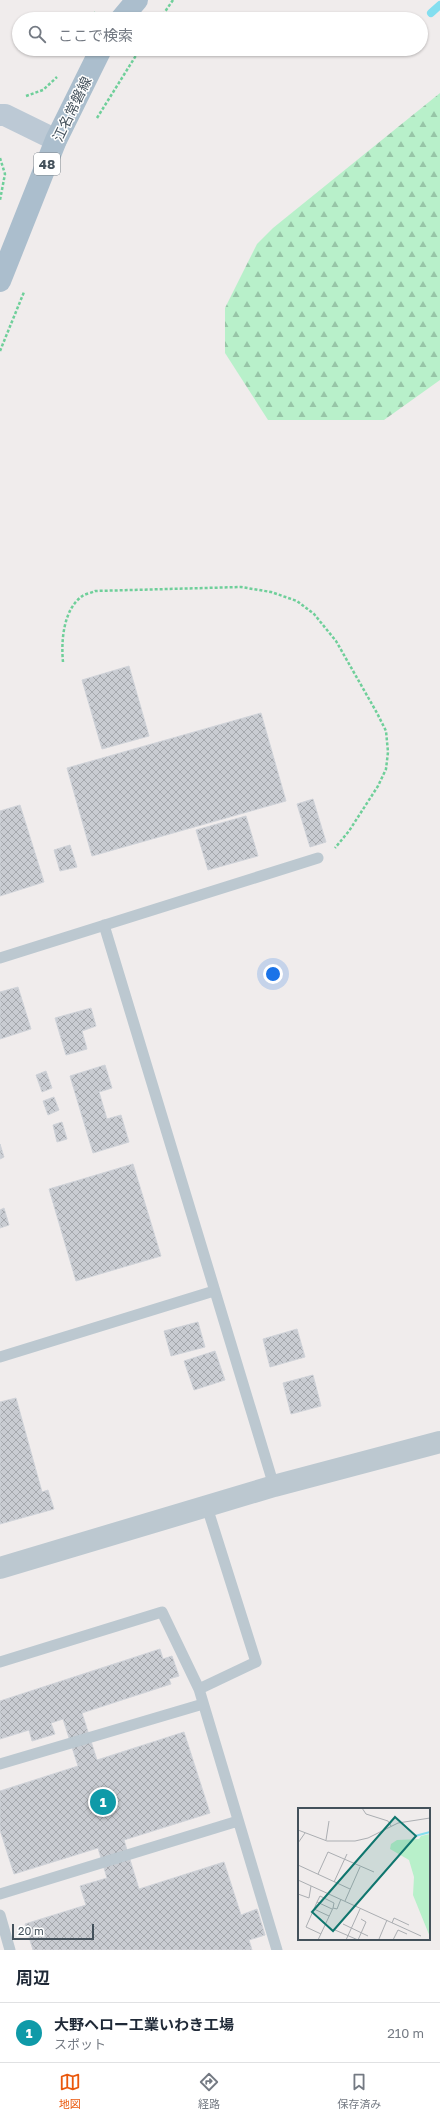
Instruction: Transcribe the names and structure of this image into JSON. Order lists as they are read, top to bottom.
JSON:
{
  "streets": {
    "main road": ["江名常磐線", "48"]
  },
  "scale_bar": "20 m",
  "page": {
    "search": "ここで検索",
    "pins": "1",
    "scale": "20 m",
    "heading": "周辺",
    "list": [
      {
        "mark": "1",
        "name": "大野ヘロー工業いわき工場",
        "note": "スポット",
        "value": "210 m"
      }
    ],
    "nav": ["地図", "経路", "保存済み"]
  }
}
